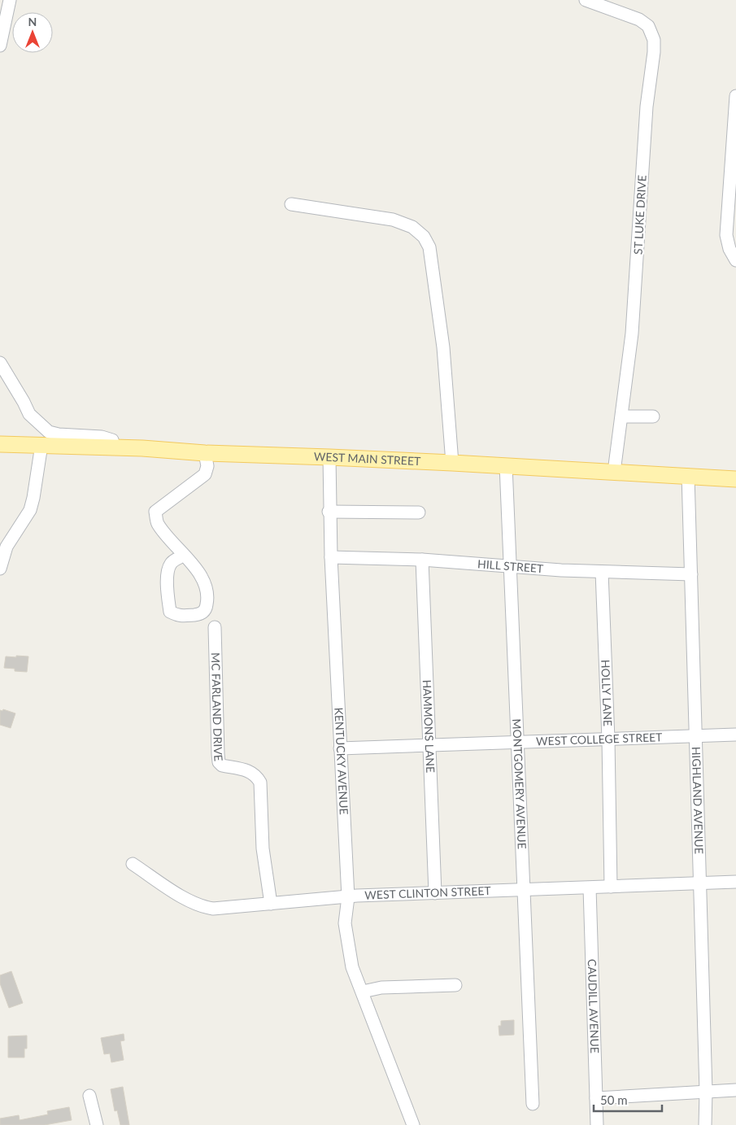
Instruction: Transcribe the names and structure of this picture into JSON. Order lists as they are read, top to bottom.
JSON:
{
  "streets": {
    "main road": ["WEST MAIN STREET"],
    "street": [
      "ST LUKE DRIVE",
      "HILL STREET",
      "HOLLY LANE",
      "MC FARLAND DRIVE",
      "HAMMONS LANE",
      "WEST COLLEGE STREET",
      "KENTUCKY AVENUE",
      "MONTGOMERY AVENUE",
      "HIGHLAND AVENUE",
      "WEST CLINTON STREET",
      "CAUDILL AVENUE"
    ]
  },
  "crossings": [
    ["ST LUKE DRIVE", "WEST MAIN STREET"],
    ["WEST MAIN STREET", "KENTUCKY AVENUE"],
    ["WEST MAIN STREET", "MONTGOMERY AVENUE"],
    ["WEST MAIN STREET", "HIGHLAND AVENUE"],
    ["HILL STREET", "HOLLY LANE"],
    ["HILL STREET", "HAMMONS LANE"],
    ["HILL STREET", "KENTUCKY AVENUE"],
    ["HILL STREET", "MONTGOMERY AVENUE"],
    ["HILL STREET", "HIGHLAND AVENUE"],
    ["HOLLY LANE", "WEST COLLEGE STREET"],
    ["HOLLY LANE", "WEST CLINTON STREET"],
    ["MC FARLAND DRIVE", "WEST CLINTON STREET"],
    ["HAMMONS LANE", "WEST COLLEGE STREET"],
    ["HAMMONS LANE", "WEST CLINTON STREET"],
    ["WEST COLLEGE STREET", "KENTUCKY AVENUE"],
    ["WEST COLLEGE STREET", "MONTGOMERY AVENUE"],
    ["WEST COLLEGE STREET", "HIGHLAND AVENUE"],
    ["KENTUCKY AVENUE", "WEST CLINTON STREET"],
    ["MONTGOMERY AVENUE", "WEST CLINTON STREET"],
    ["HIGHLAND AVENUE", "WEST CLINTON STREET"],
    ["WEST CLINTON STREET", "CAUDILL AVENUE"]
  ],
  "scale_bar": "50 m",
  "north": "top"
}
